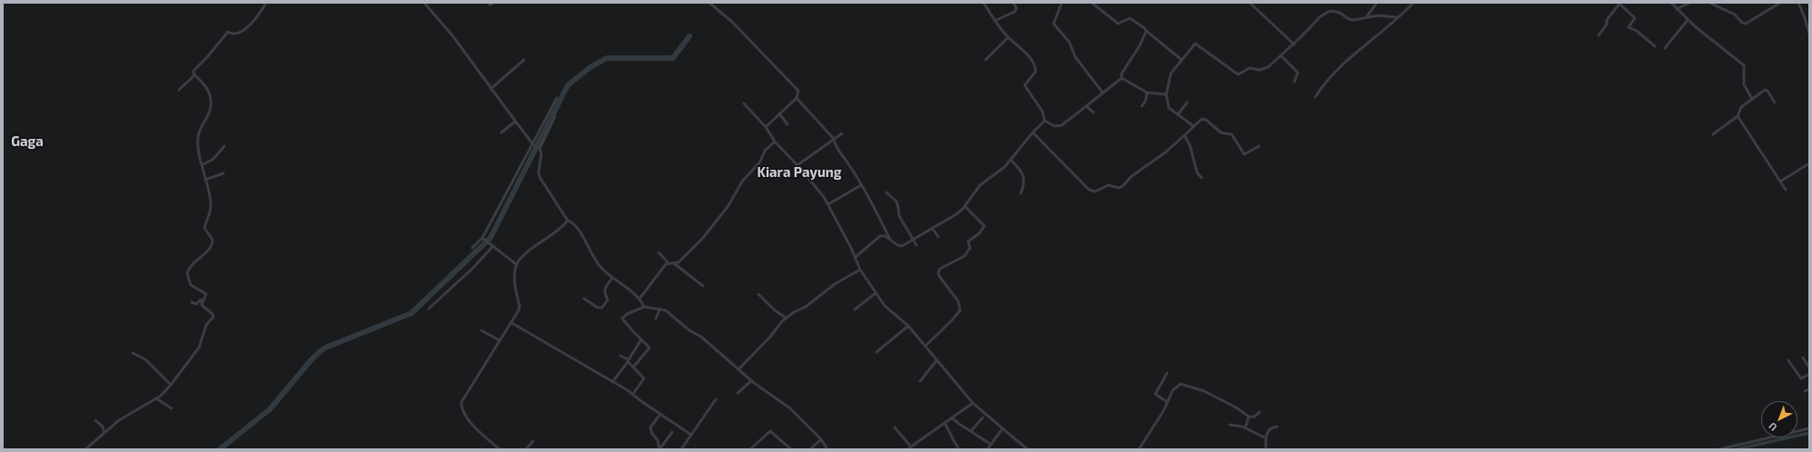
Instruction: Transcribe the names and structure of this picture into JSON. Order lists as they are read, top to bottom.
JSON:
{
  "districts": ["Gaga", "Kiara Payung"],
  "north": "bottom left"
}
